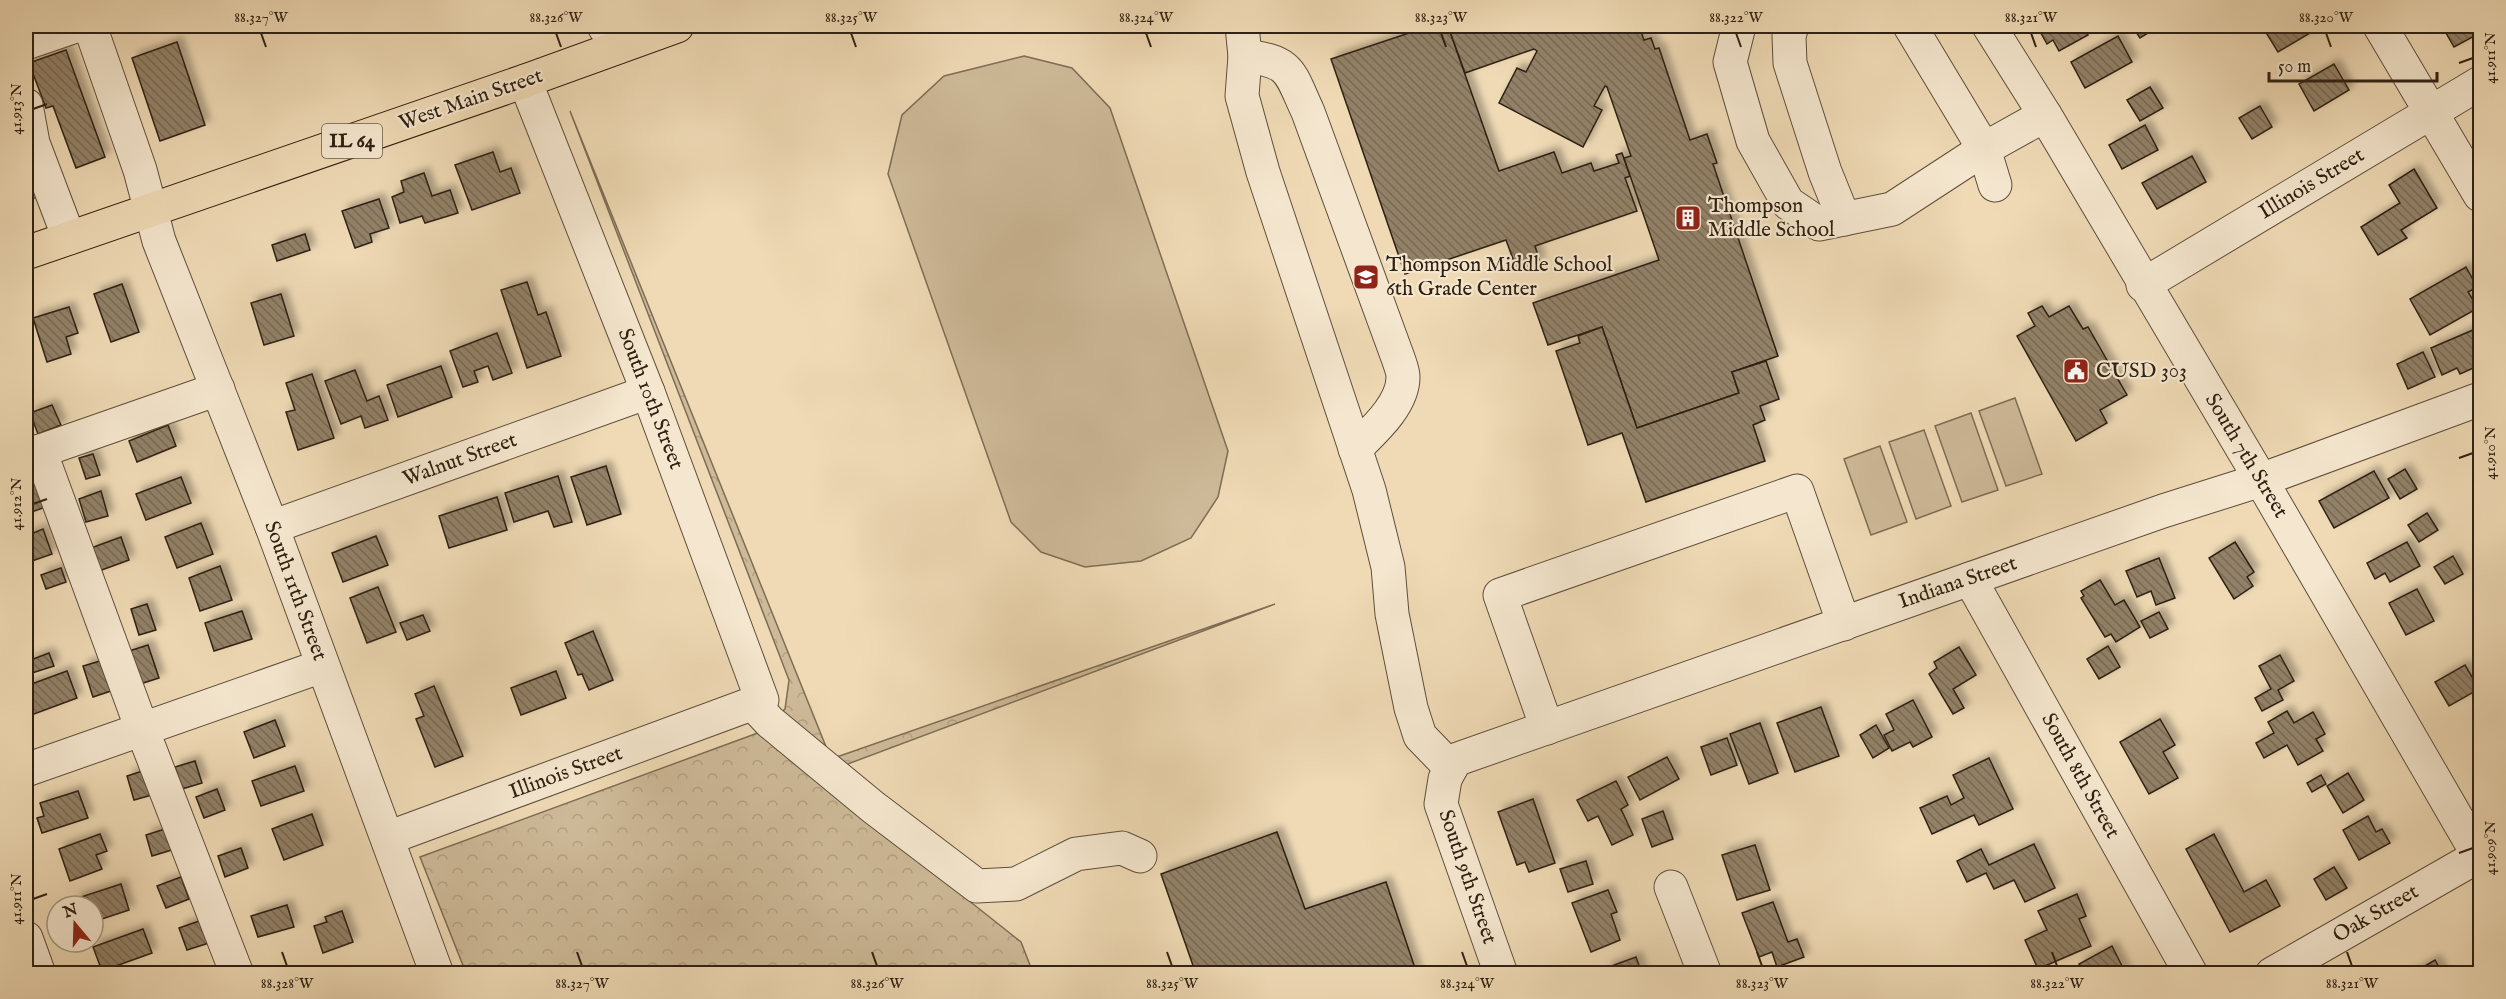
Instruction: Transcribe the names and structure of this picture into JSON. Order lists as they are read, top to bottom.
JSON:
{
  "streets": {
    "main road": ["West Main Street", "IL 64"],
    "street": [
      "Illinois Street",
      "South 10th Street",
      "South 7th Street",
      "Walnut Street",
      "Indiana Street",
      "South 11th Street",
      "South 8th Street",
      "South 9th Street",
      "Oak Street"
    ]
  },
  "crossings": [
    ["West Main Street", "South 10th Street"],
    ["West Main Street", "South 11th Street"],
    ["Illinois Street", "South 10th Street"],
    ["Illinois Street", "South 7th Street"],
    ["Illinois Street", "South 11th Street"],
    ["South 10th Street", "Walnut Street"],
    ["South 7th Street", "Indiana Street"],
    ["South 7th Street", "Oak Street"],
    ["Walnut Street", "South 11th Street"],
    ["Indiana Street", "South 8th Street"],
    ["Indiana Street", "South 9th Street"]
  ],
  "places": {
    "building": ["Thompson Middle School"],
    "school or university": ["Thompson Middle School 6th Grade Center"],
    "public building": ["CUSD 303"]
  },
  "scale_bar": "50 m",
  "north": "top",
  "coordinates": [
    "88.327°W",
    "88.326°W",
    "88.325°W",
    "88.324°W",
    "88.323°W",
    "88.322°W",
    "88.321°W",
    "88.320°W",
    "41.911°N",
    "41.913°N",
    "41.910°N",
    "41.912°N",
    "41.909°N",
    "88.328°W"
  ]
}
